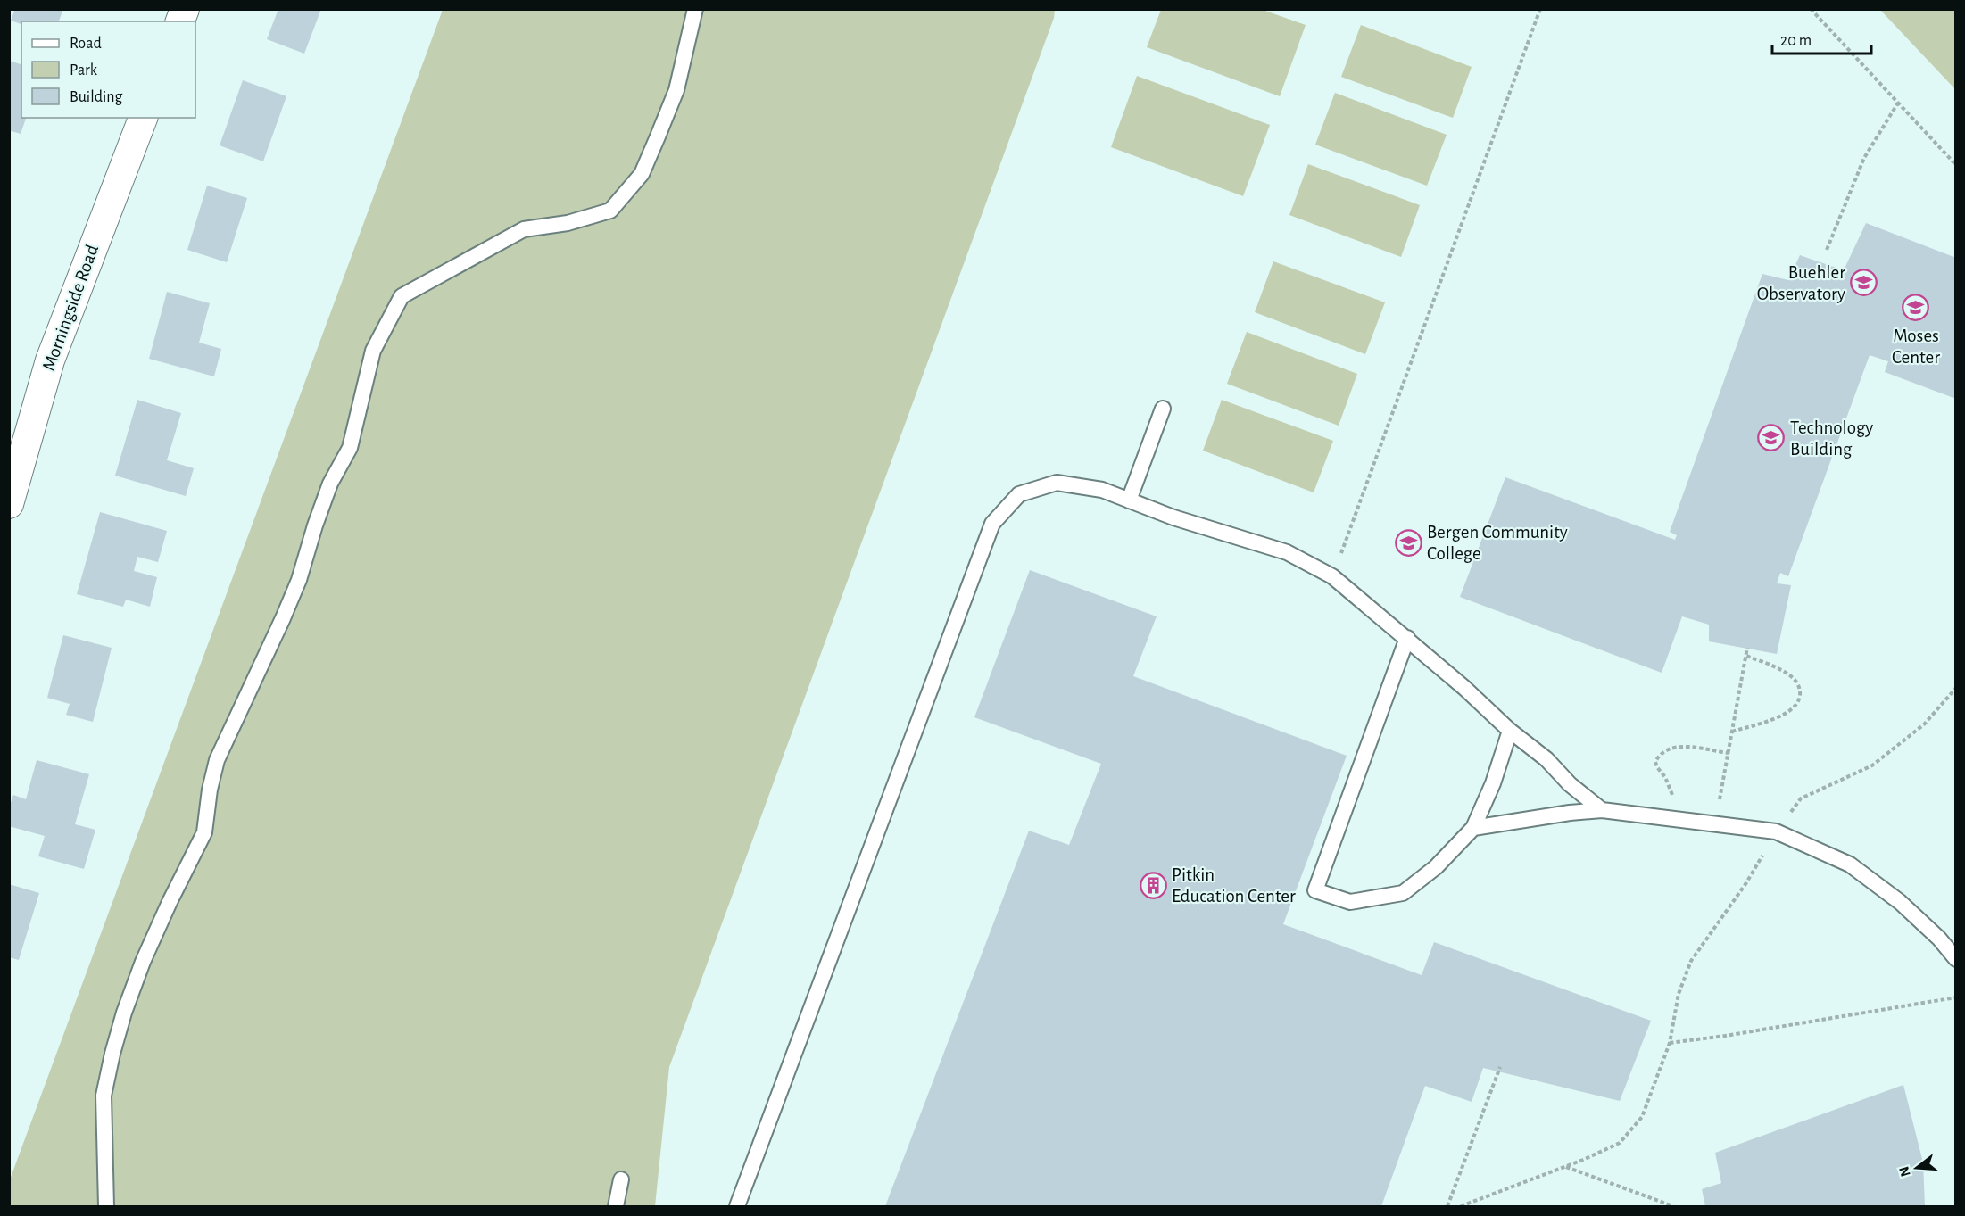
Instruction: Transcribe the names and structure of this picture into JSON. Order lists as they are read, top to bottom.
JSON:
{
  "streets": {
    "street": ["Morningside Road"]
  },
  "places": {
    "school or university": [
      "Buehler Observatory",
      "Moses Center",
      "Technology Building",
      "Bergen Community College"
    ],
    "building": ["Pitkin Education Center"]
  },
  "legend": ["Road", "Park", "Building"],
  "scale_bar": "20 m",
  "north": "left"
}
